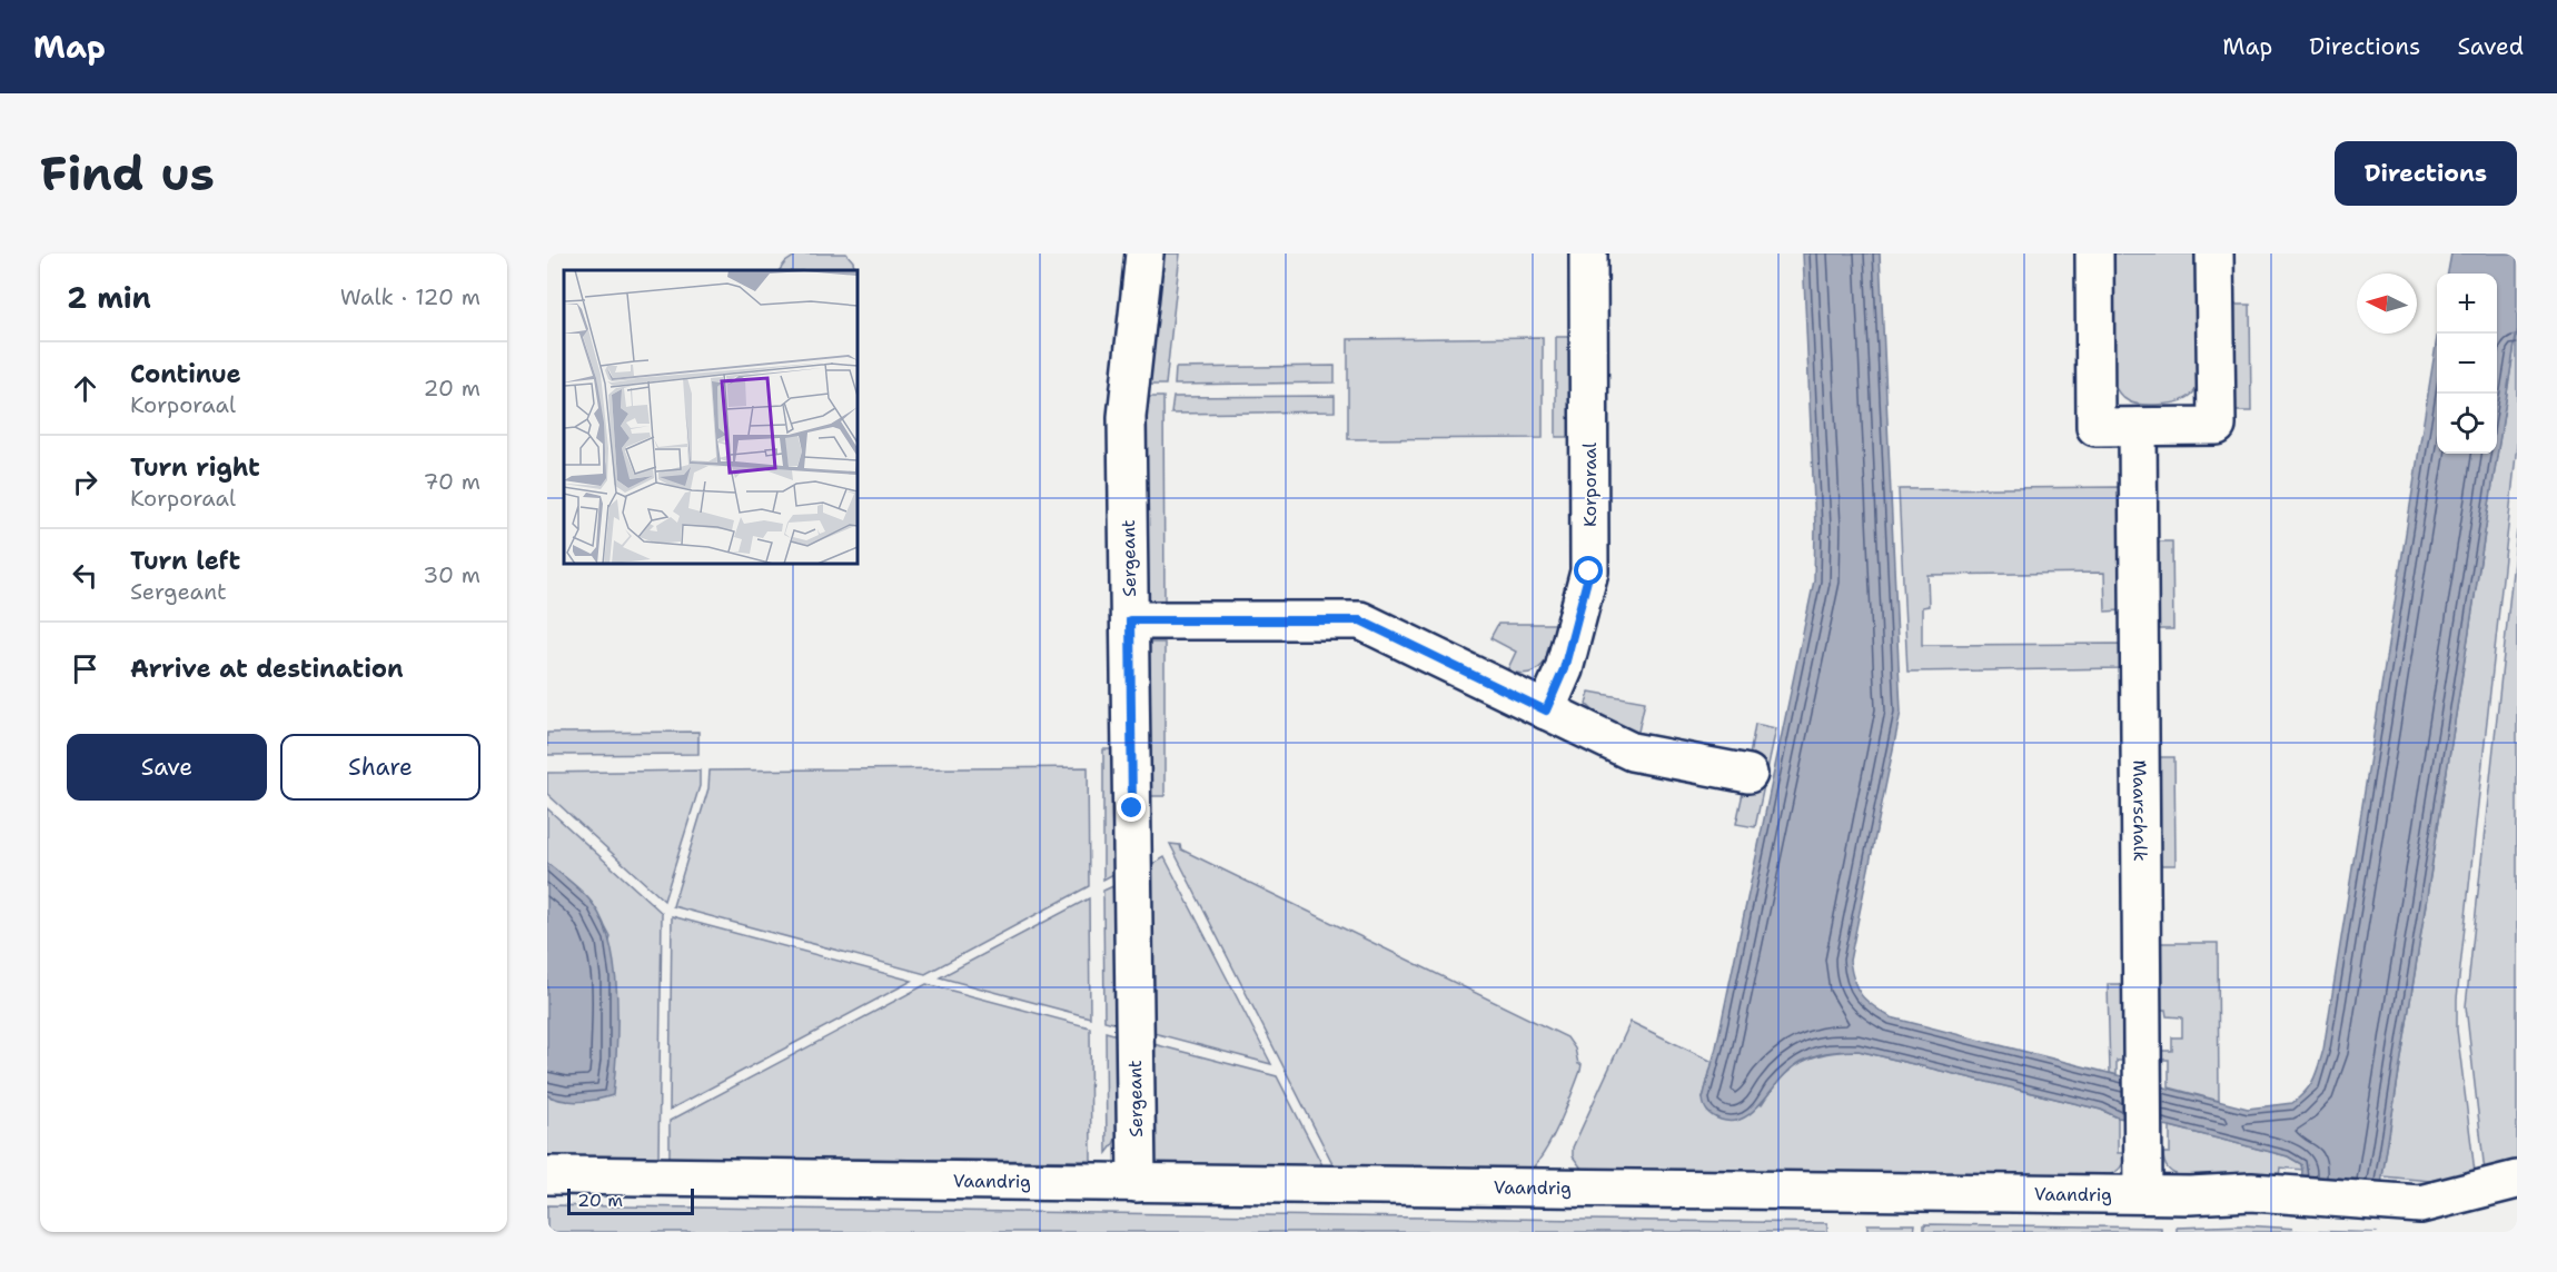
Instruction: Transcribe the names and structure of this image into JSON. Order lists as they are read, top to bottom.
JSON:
{
  "streets": {
    "street": [
      "Korporaal",
      "Sergeant",
      "Maarschalk",
      "Vaandrig"
    ]
  },
  "crossings": [
    ["Sergeant", "Vaandrig"],
    ["Maarschalk", "Vaandrig"]
  ],
  "scale_bar": "20 m",
  "north": "left",
  "page": {
    "header": "Map",
    "nav": ["Map", "Directions", "Saved"],
    "buttons": [
      "Directions",
      ["Save", "Share"]
    ],
    "title": "Find us",
    "heading": ["2 min", "Walk · 120 m"],
    "map_buttons": ["+", "−"],
    "list": [
      ["Continue", "Korporaal", "20 m"],
      ["Turn right", "Korporaal", "70 m"],
      ["Turn left", "Sergeant", "30 m"],
      "Arrive at destination"
    ],
    "scale": "20 m"
  }
}
